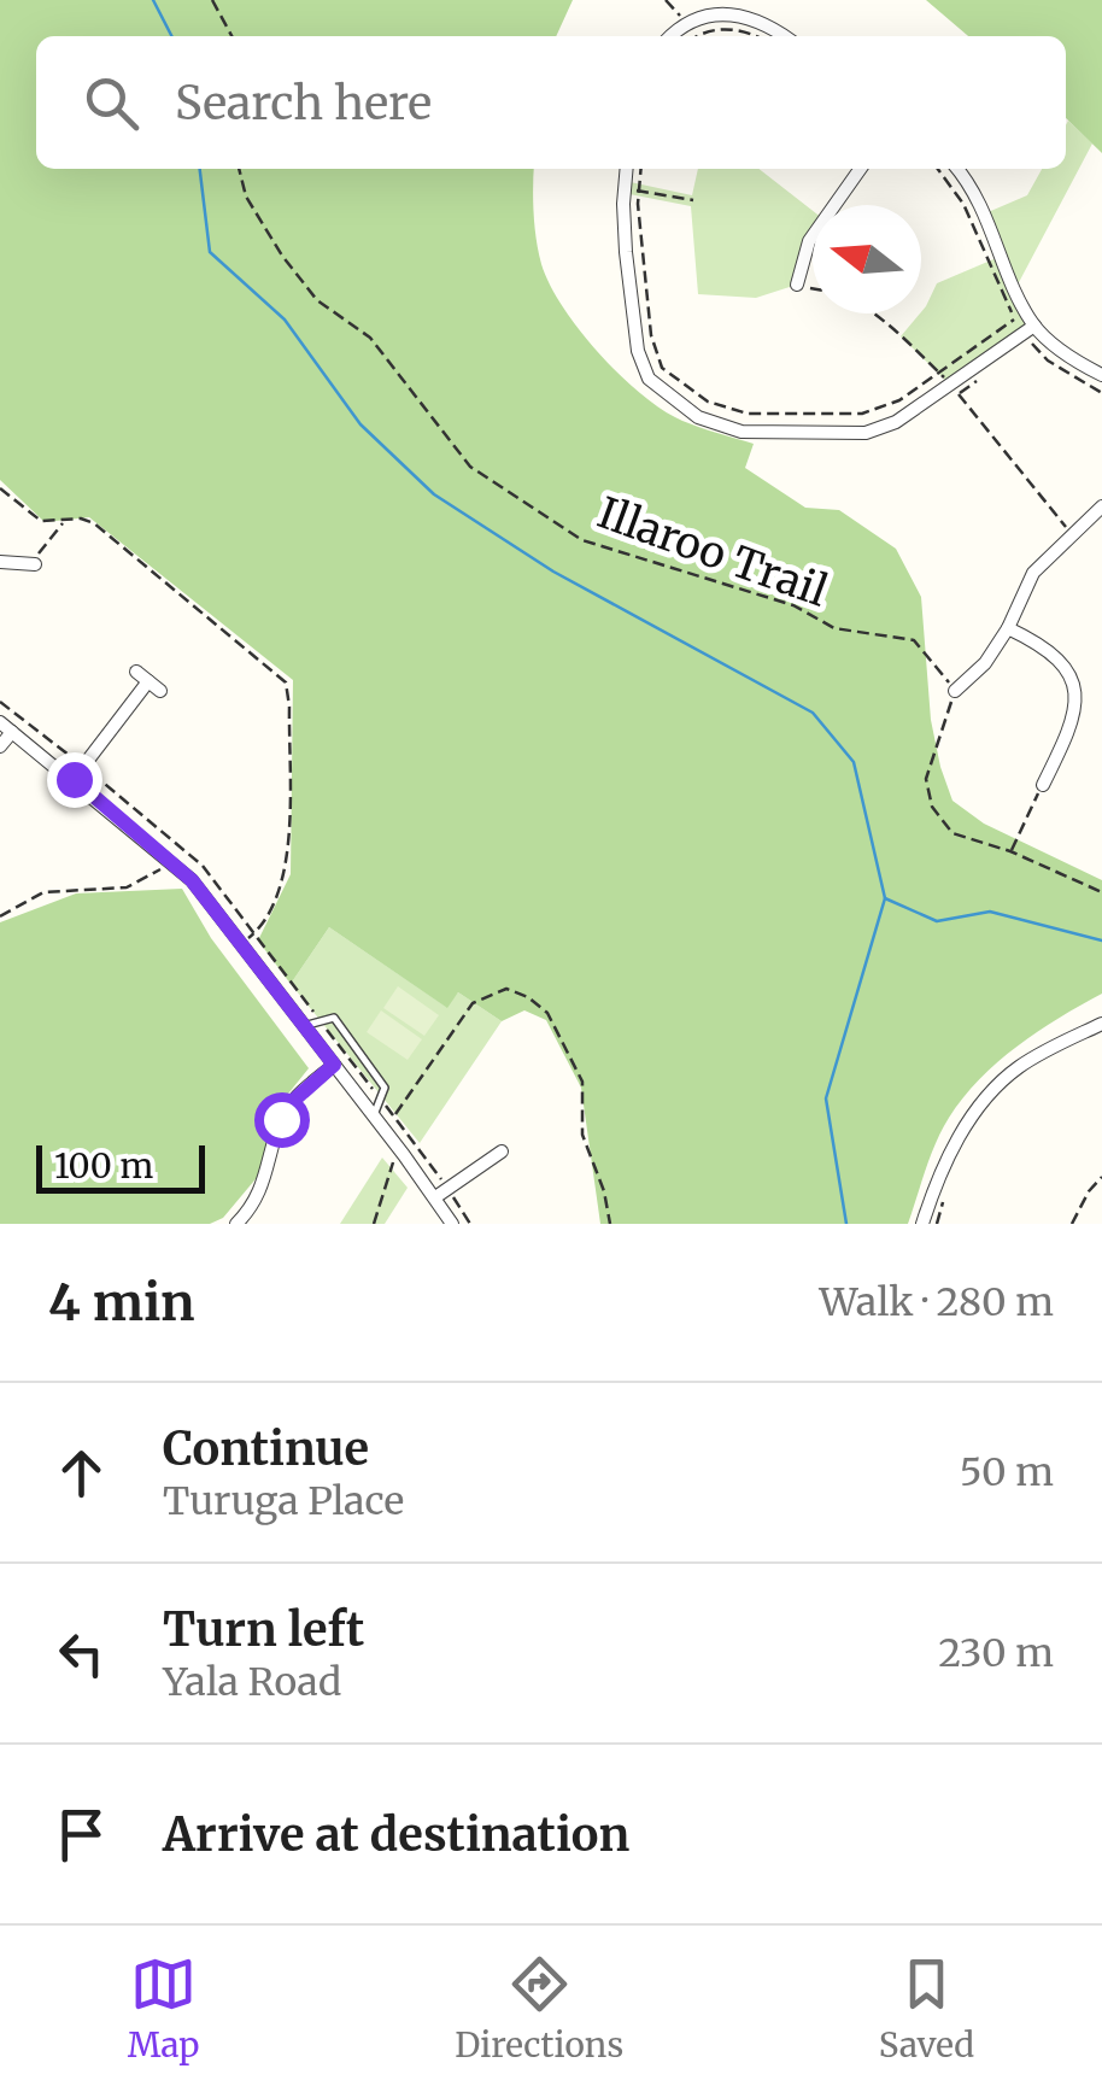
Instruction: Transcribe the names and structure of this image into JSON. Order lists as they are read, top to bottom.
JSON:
{
  "streets": {
    "path": ["Illaroo Trail"]
  },
  "scale_bar": "100 m",
  "north": "left",
  "page": {
    "search": "Search here",
    "scale": "100 m",
    "heading": ["4 min", "Walk · 280 m"],
    "list": [
      ["Continue", "Turuga Place", "50 m"],
      ["Turn left", "Yala Road", "230 m"],
      "Arrive at destination"
    ],
    "nav": ["Map", "Directions", "Saved"]
  }
}
